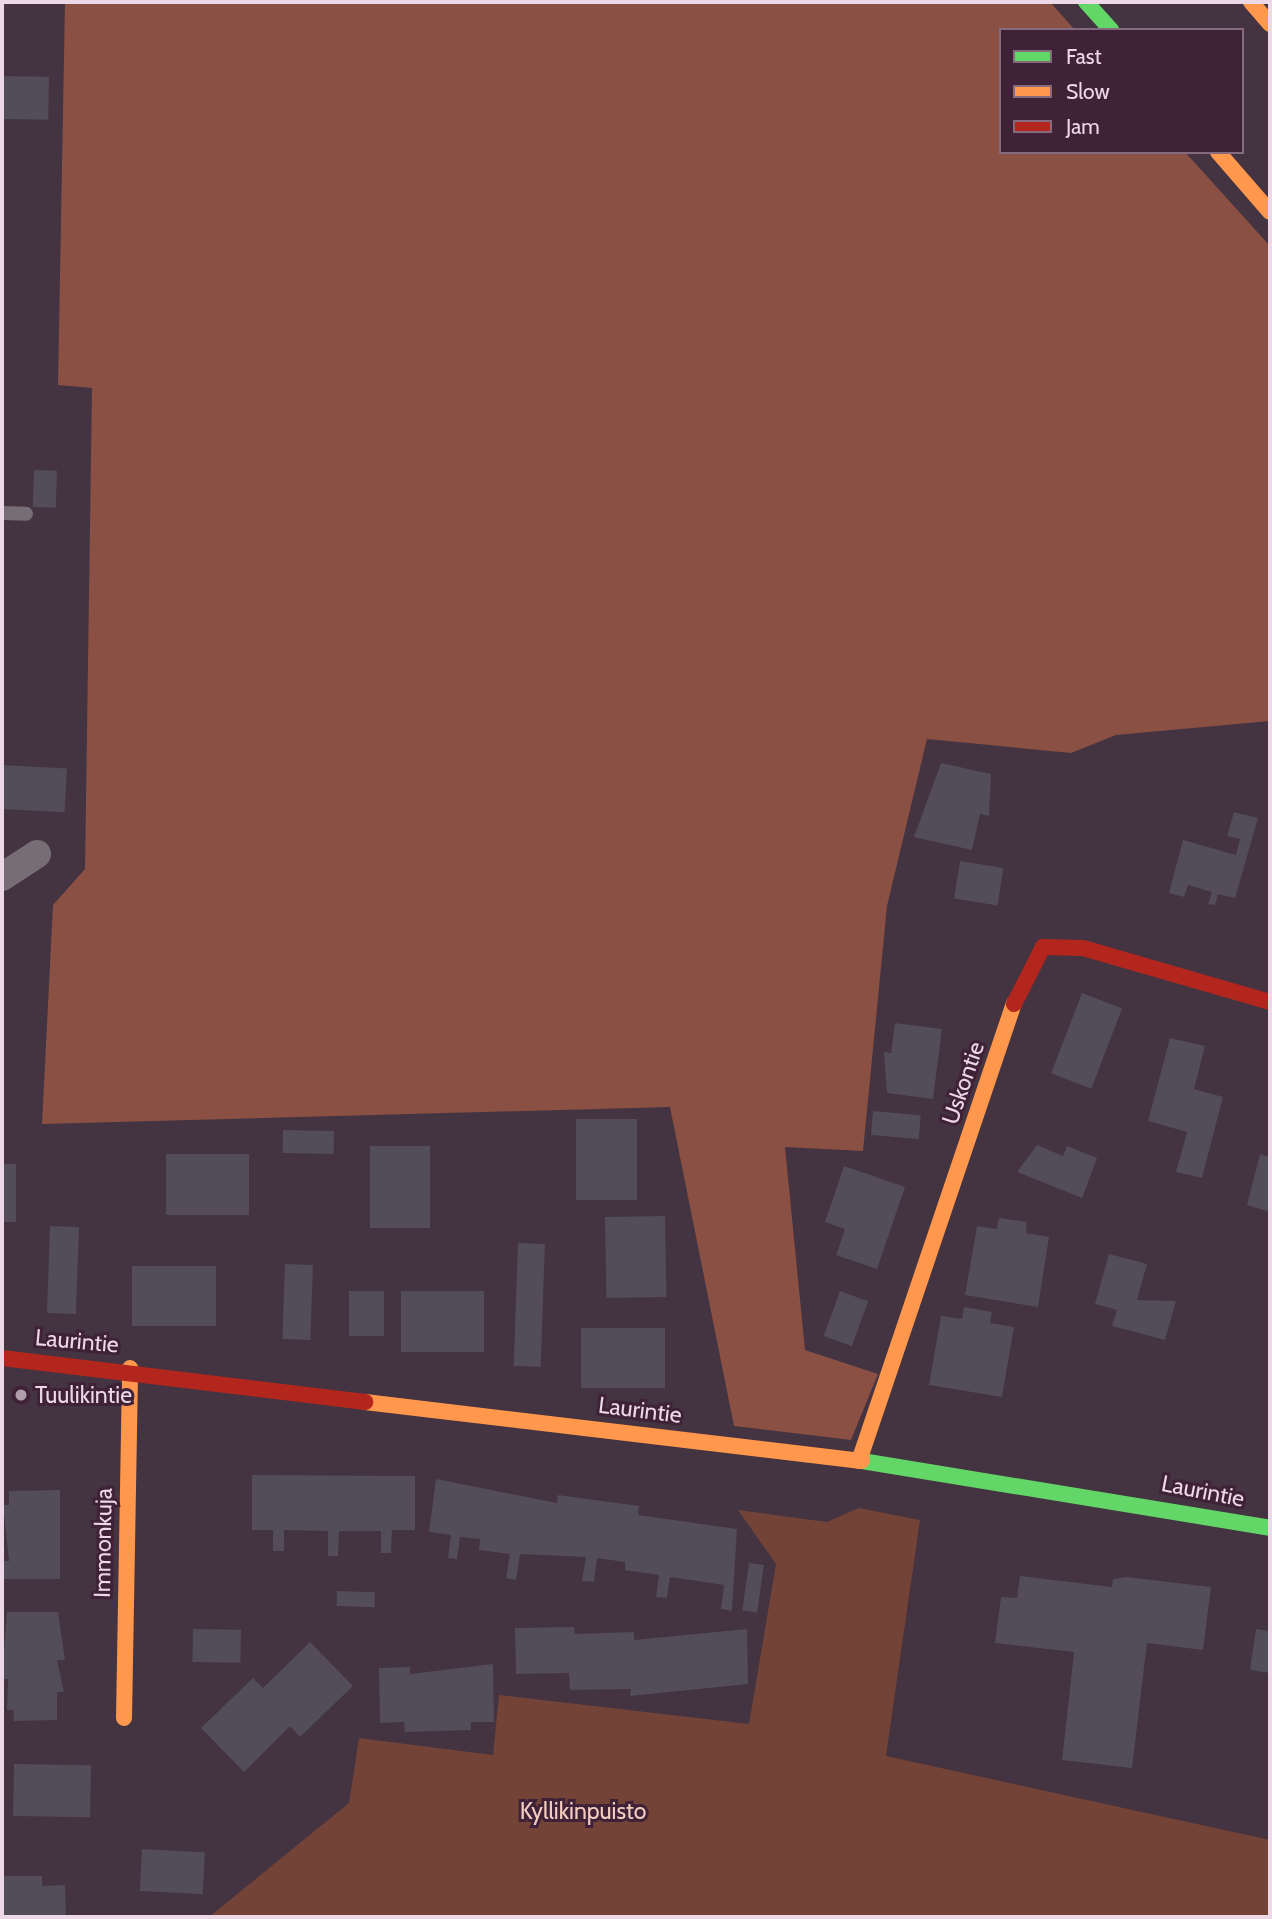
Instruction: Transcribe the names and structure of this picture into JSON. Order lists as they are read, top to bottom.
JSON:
{
  "streets": {
    "main road": ["Uskontie", "Laurintie", "Immonkuja"]
  },
  "crossings": [
    ["Uskontie", "Laurintie"],
    ["Laurintie", "Immonkuja"]
  ],
  "parks": ["Kyllikinpuisto"],
  "places": ["Tuulikintie"],
  "legend": ["Fast", "Slow", "Jam"]
}
